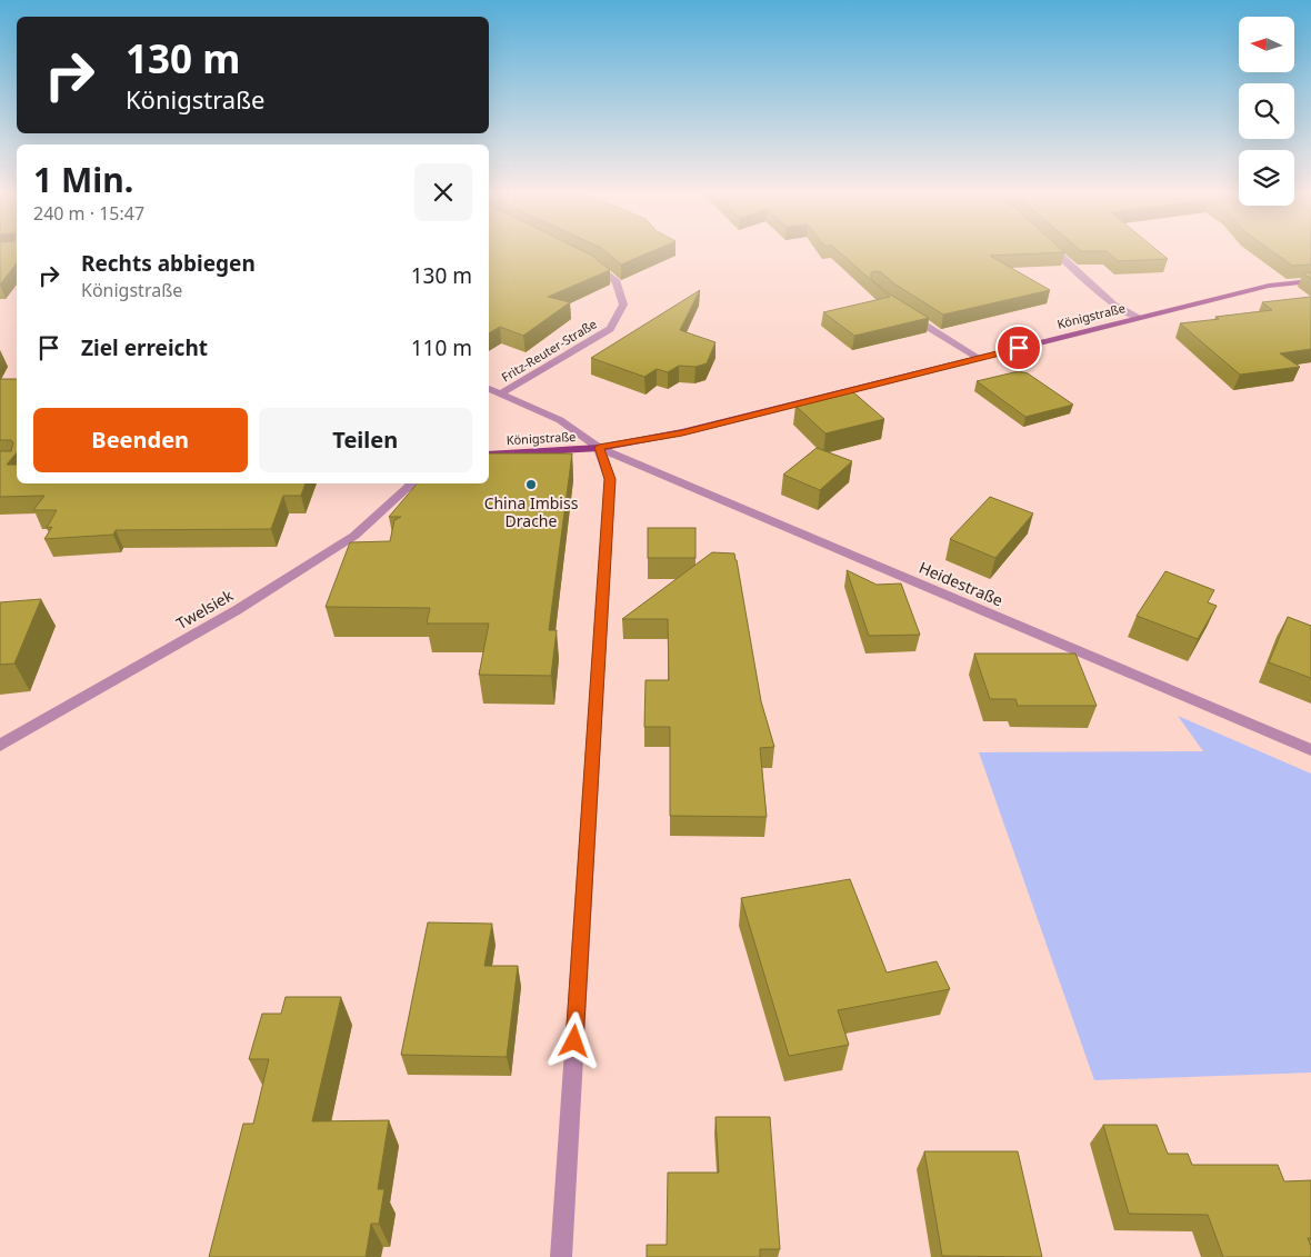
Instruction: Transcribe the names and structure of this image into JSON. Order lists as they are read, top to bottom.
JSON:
{
  "streets": {
    "main road": ["Königstraße"],
    "street": ["Fritz-Reuter-Straße", "Heidestraße", "Twelsiek"]
  },
  "crossings": [
    ["Königstraße", "Heidestraße"],
    ["Fritz-Reuter-Straße", "Heidestraße"]
  ],
  "places": ["China Imbiss Drache"],
  "north": "left",
  "page": {
    "turn": ["130 m", "Königstraße"],
    "heading": ["1 Min.", "240 m · 15:47"],
    "list": [
      {
        "name": "Rechts abbiegen",
        "note": "Königstraße",
        "value": "130 m"
      },
      {
        "name": "Ziel erreicht",
        "value": "110 m"
      }
    ],
    "buttons": ["Beenden", "Teilen"]
  }
}
